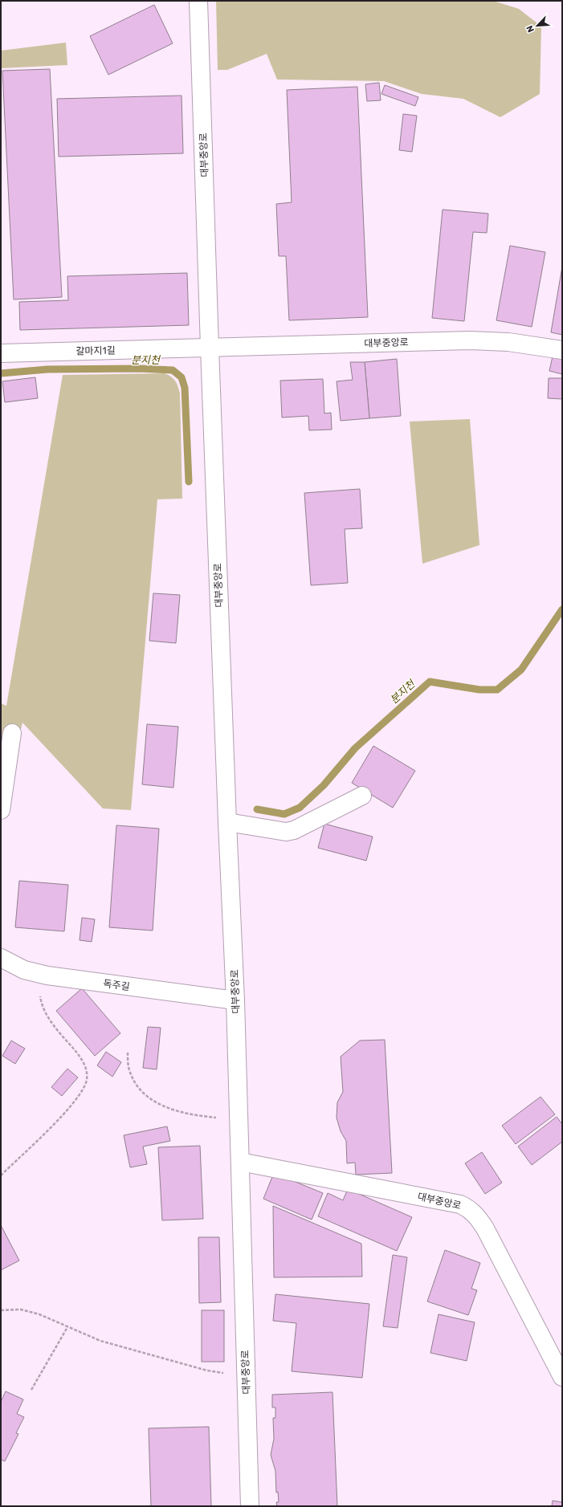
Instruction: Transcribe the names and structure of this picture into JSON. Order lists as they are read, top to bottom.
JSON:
{
  "streets": {
    "street": ["대부중앙로", "갈마지1길", "독주길"]
  },
  "crossings": [
    ["대부중앙로", "갈마지1길"],
    ["대부중앙로", "독주길"]
  ],
  "water": ["분지천"],
  "north": "bottom left"
}
